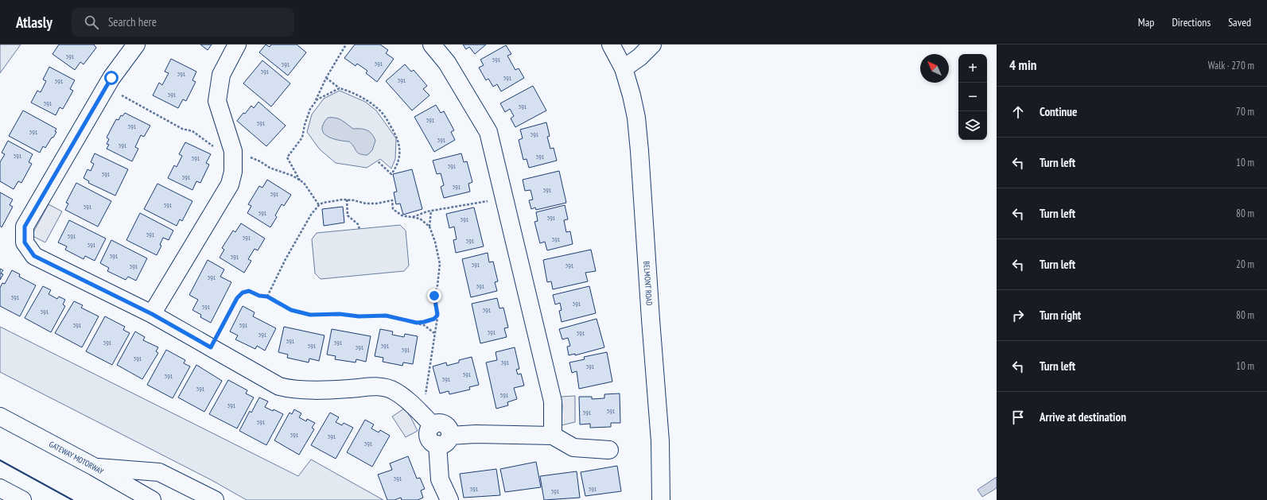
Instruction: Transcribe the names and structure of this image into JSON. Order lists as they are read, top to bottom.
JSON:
{
  "streets": {
    "main road": ["BELMONT ROAD", "GATEWAY MOTORWAY"]
  },
  "house_numbers": [
    "391",
    "391",
    "391",
    "391",
    "391",
    "391",
    "391",
    "391",
    "391",
    "391",
    "391",
    "391",
    "391",
    "391",
    "391",
    "391",
    "391",
    "391",
    "391",
    "391",
    "391",
    "391",
    "391",
    "391",
    "391",
    "391",
    "391",
    "391",
    "391",
    "391",
    "391",
    "391",
    "391",
    "391",
    "391",
    "391",
    "391",
    "391",
    "391",
    "391",
    "391",
    "391",
    "391",
    "391",
    "391",
    "391",
    "391",
    "391",
    "391",
    "391",
    "391",
    "391",
    "391",
    "391",
    "391",
    "391",
    "391",
    "391",
    "391",
    "391",
    "391",
    "391",
    "391",
    "391",
    "391",
    "391",
    "391",
    "391",
    "391",
    "391",
    "391",
    "391",
    "391",
    "391",
    "391",
    "391",
    "391",
    "391",
    "391",
    "391",
    "391",
    "391"
  ],
  "north": "top left",
  "page": {
    "header": "Atlasly",
    "search": "Search here",
    "nav": ["Map", "Directions", "Saved"],
    "heading": ["4 min", "Walk · 270 m"],
    "map_buttons": ["+", "−"],
    "list": [
      ["Continue", "70 m"],
      ["Turn left", "10 m"],
      ["Turn left", "80 m"],
      ["Turn left", "20 m"],
      ["Turn right", "80 m"],
      ["Turn left", "10 m"],
      "Arrive at destination"
    ]
  }
}
